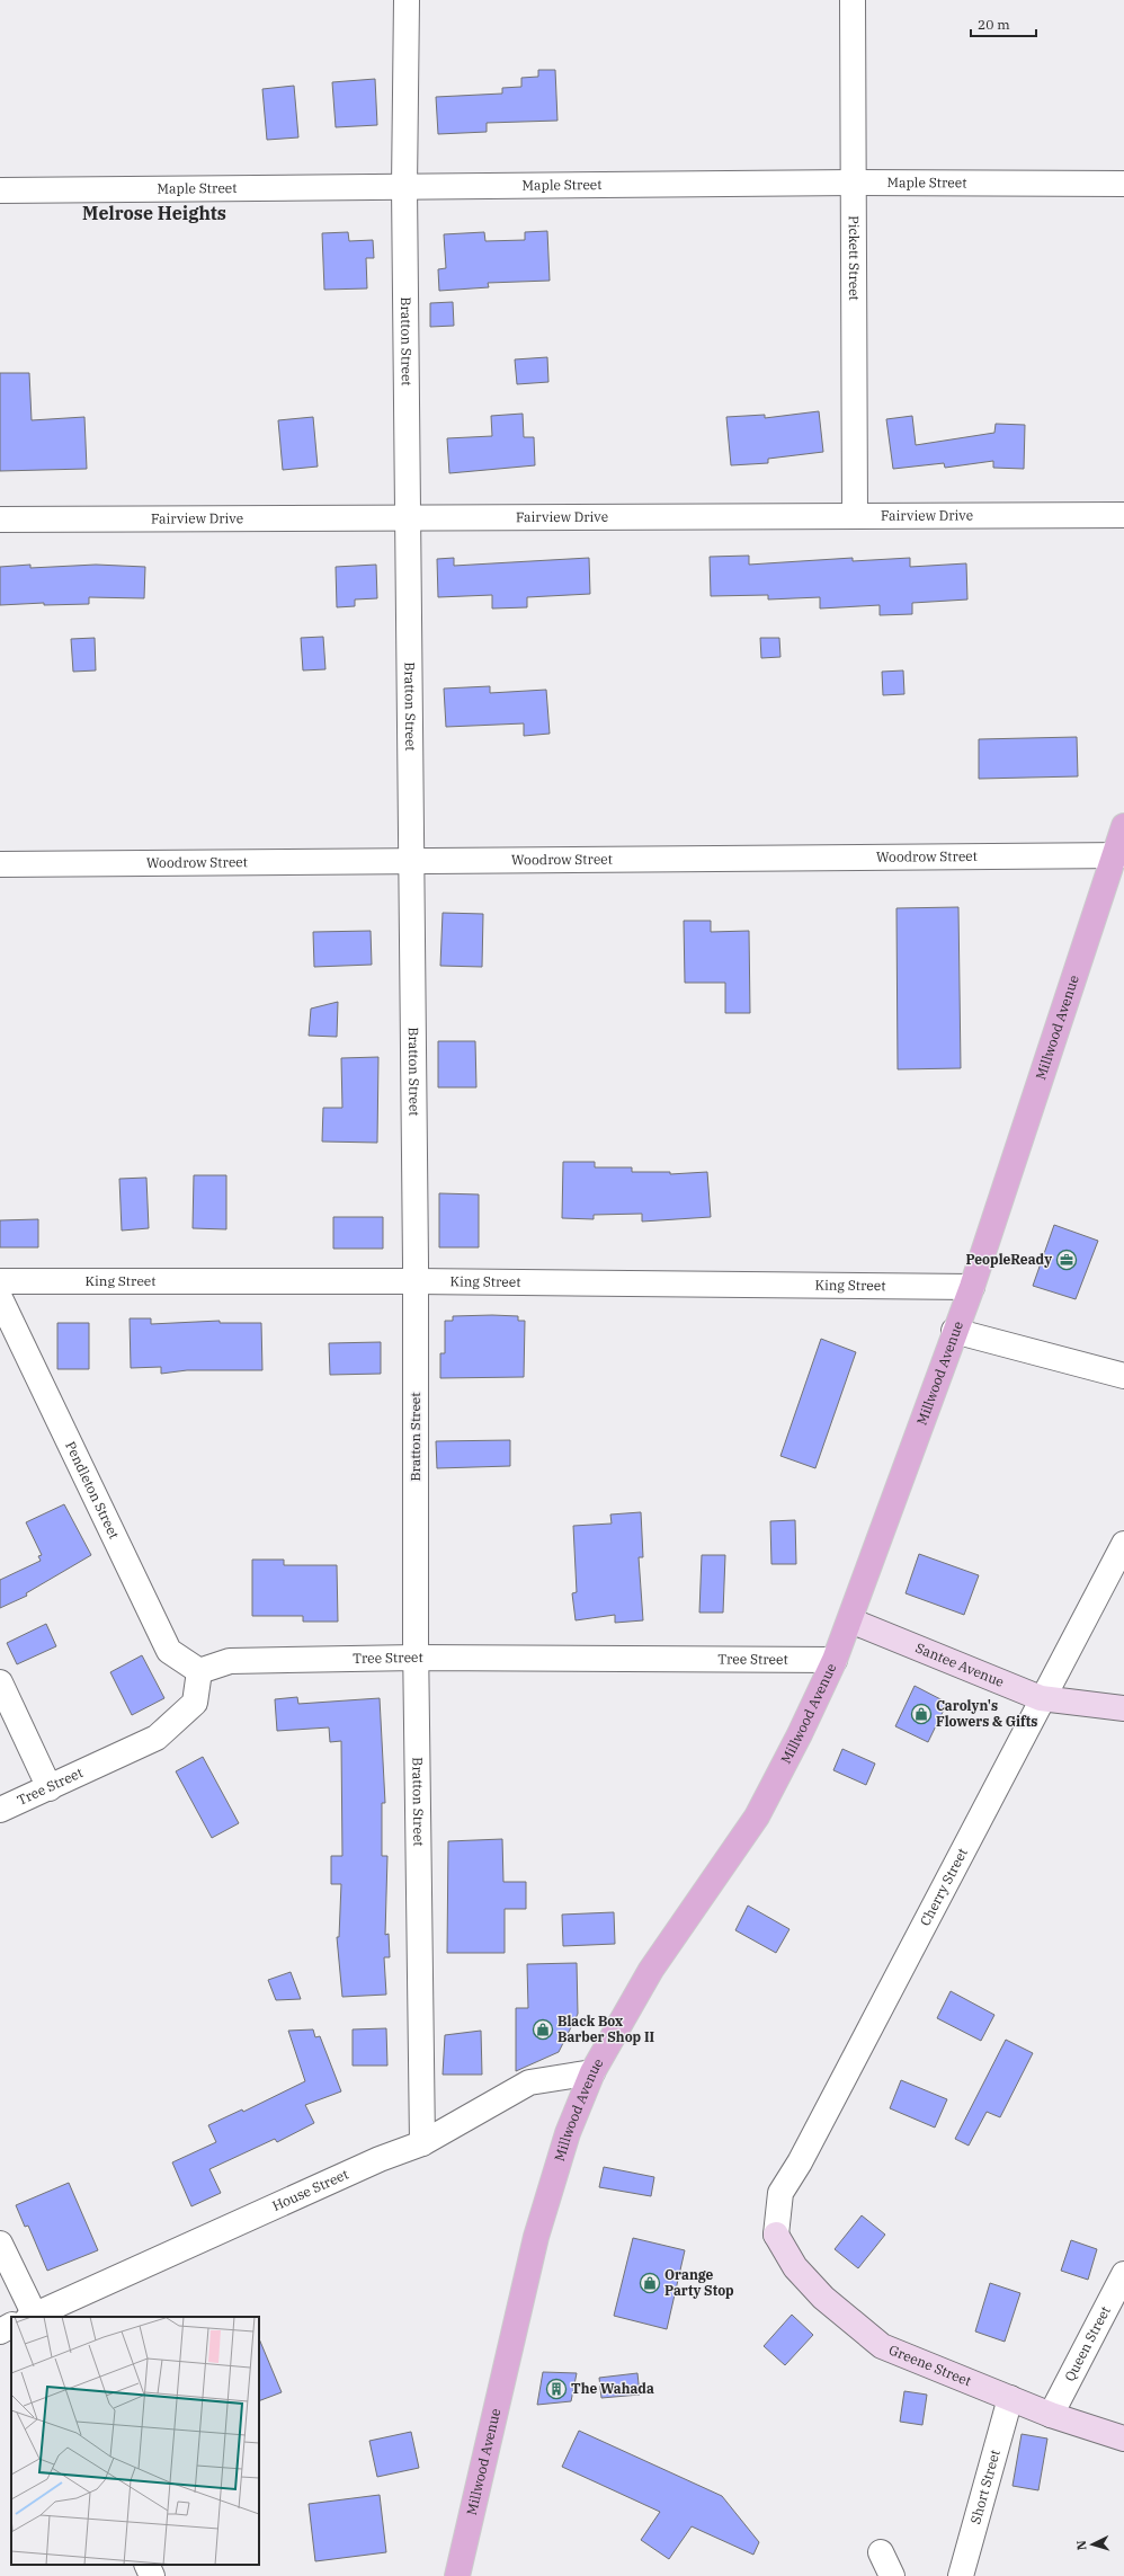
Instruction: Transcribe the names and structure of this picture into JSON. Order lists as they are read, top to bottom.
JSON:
{
  "streets": {
    "main road": ["Millwood Avenue"],
    "street": [
      "Maple Street",
      "Pickett Street",
      "Bratton Street",
      "Fairview Drive",
      "Woodrow Street",
      "King Street",
      "Pendleton Street",
      "Tree Street",
      "Santee Avenue",
      "Cherry Street",
      "House Street",
      "Queen Street",
      "Greene Street",
      "Short Street"
    ]
  },
  "crossings": [
    ["Maple Street", "Pickett Street"],
    ["Maple Street", "Bratton Street"],
    ["Pickett Street", "Fairview Drive"],
    ["Bratton Street", "Fairview Drive"],
    ["Bratton Street", "Woodrow Street"],
    ["Bratton Street", "King Street"],
    ["Bratton Street", "Tree Street"],
    ["Bratton Street", "House Street"],
    ["Woodrow Street", "Millwood Avenue"],
    ["Millwood Avenue", "King Street"],
    ["Millwood Avenue", "Tree Street"],
    ["Millwood Avenue", "Santee Avenue"],
    ["Millwood Avenue", "House Street"],
    ["King Street", "Pendleton Street"],
    ["Pendleton Street", "Tree Street"],
    ["Santee Avenue", "Cherry Street"],
    ["Cherry Street", "Greene Street"],
    ["Queen Street", "Greene Street"],
    ["Greene Street", "Short Street"]
  ],
  "districts": ["Melrose Heights"],
  "places": {
    "office": ["PeopleReady"],
    "shop": ["Carolyn's Flowers & Gifts", "Black Box Barber Shop II", "Orange Party Stop"],
    "building": ["The Wahada"]
  },
  "scale_bar": "20 m",
  "north": "left"
}
